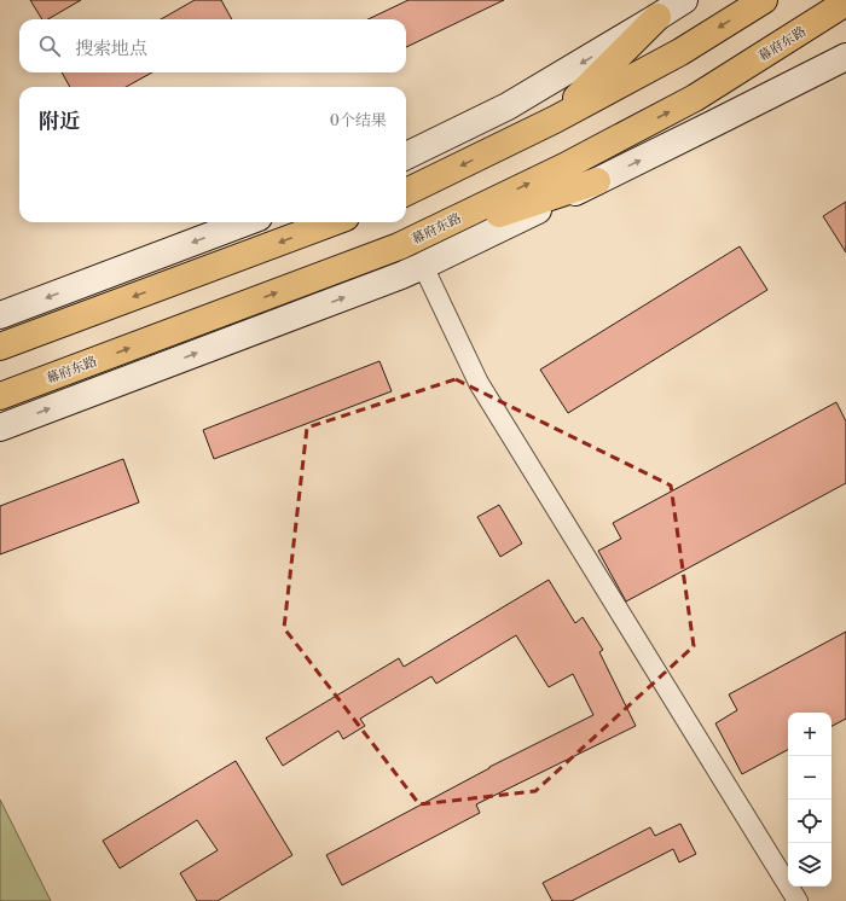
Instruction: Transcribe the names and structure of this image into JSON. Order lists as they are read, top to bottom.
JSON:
{
  "streets": {
    "highway": ["幕府东路"]
  },
  "page": {
    "search": "搜索地点",
    "heading": ["附近", "0个结果"],
    "map_buttons": ["+", "−"]
  }
}
